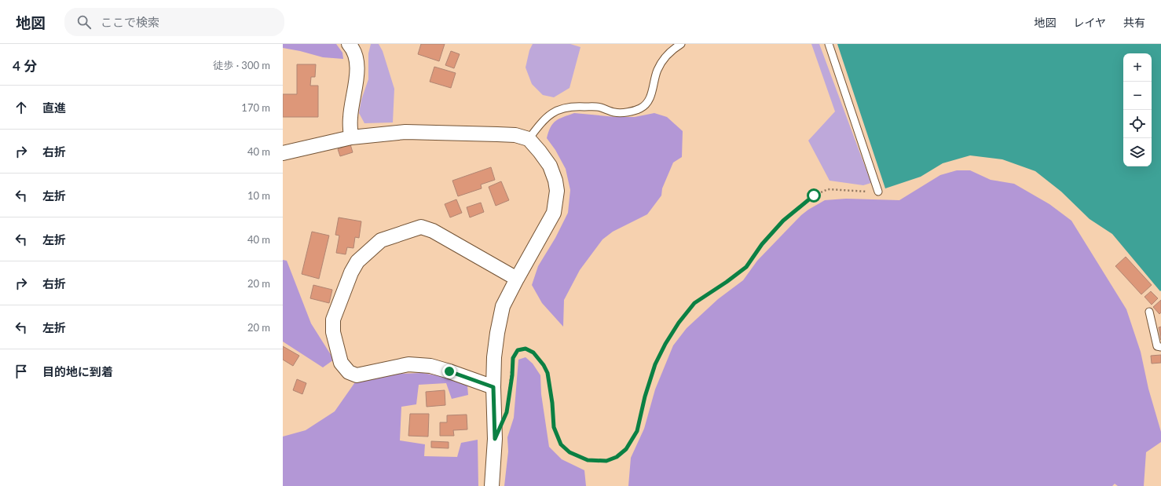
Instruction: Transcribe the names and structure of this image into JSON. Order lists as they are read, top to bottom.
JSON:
{
  "page": {
    "header": "地図",
    "search": "ここで検索",
    "nav": ["地図", "レイヤ", "共有"],
    "heading": ["4 分", "徒歩 · 300 m"],
    "map_buttons": ["+", "−"],
    "list": [
      ["直進", "170 m"],
      ["右折", "40 m"],
      ["左折", "10 m"],
      ["左折", "40 m"],
      ["右折", "20 m"],
      ["左折", "20 m"],
      "目的地に到着"
    ]
  }
}
